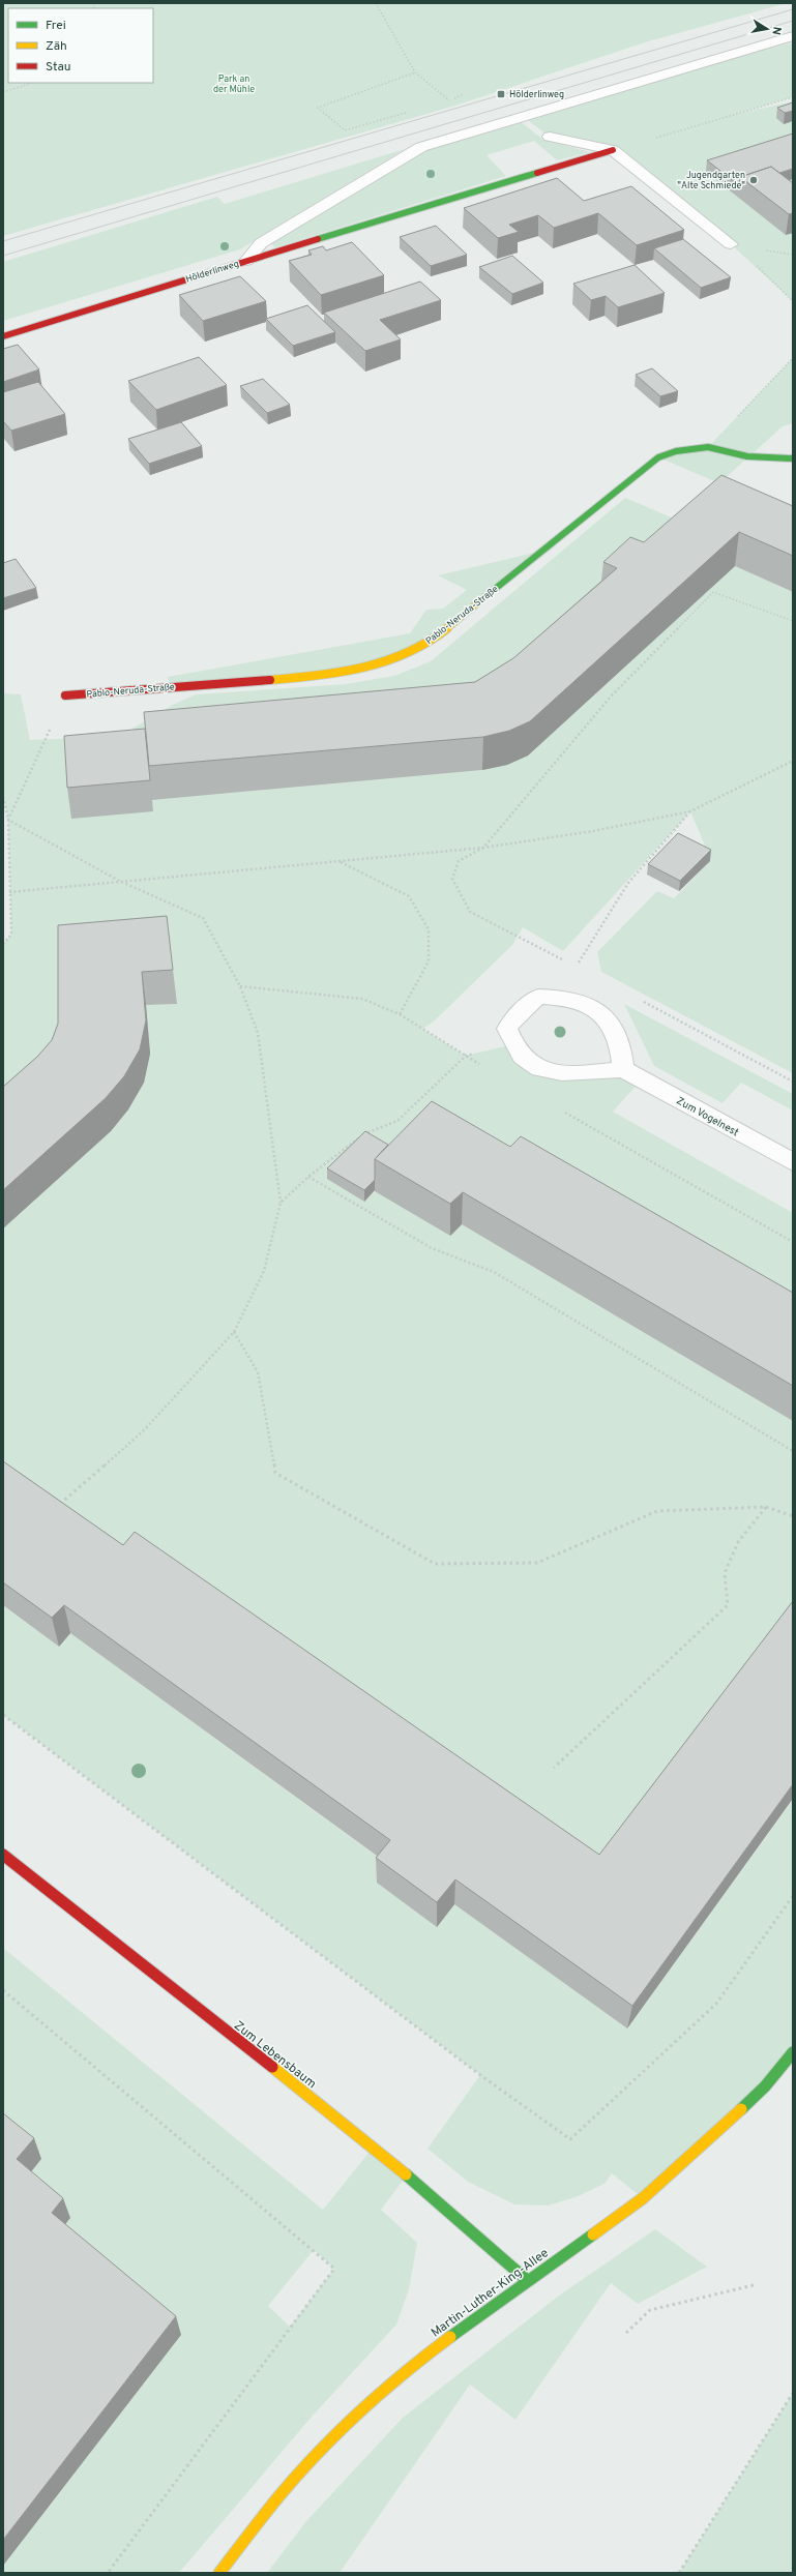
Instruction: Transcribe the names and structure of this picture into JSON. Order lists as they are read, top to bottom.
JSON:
{
  "streets": {
    "street": [
      "Hölderlinweg",
      "Pablo-Neruda-Straße",
      "Zum Vogelnest",
      "Zum Lebensbaum",
      "Martin-Luther-King-Allee"
    ]
  },
  "crossings": [
    ["Zum Lebensbaum", "Martin-Luther-King-Allee"]
  ],
  "parks": ["Park an der Mühle"],
  "places": {
    "transit": ["Hölderlinweg"],
    "other": ["Jugendgarten \"Alte Schmiede\""]
  },
  "legend": ["Frei", "Zäh", "Stau"],
  "north": "right"
}
